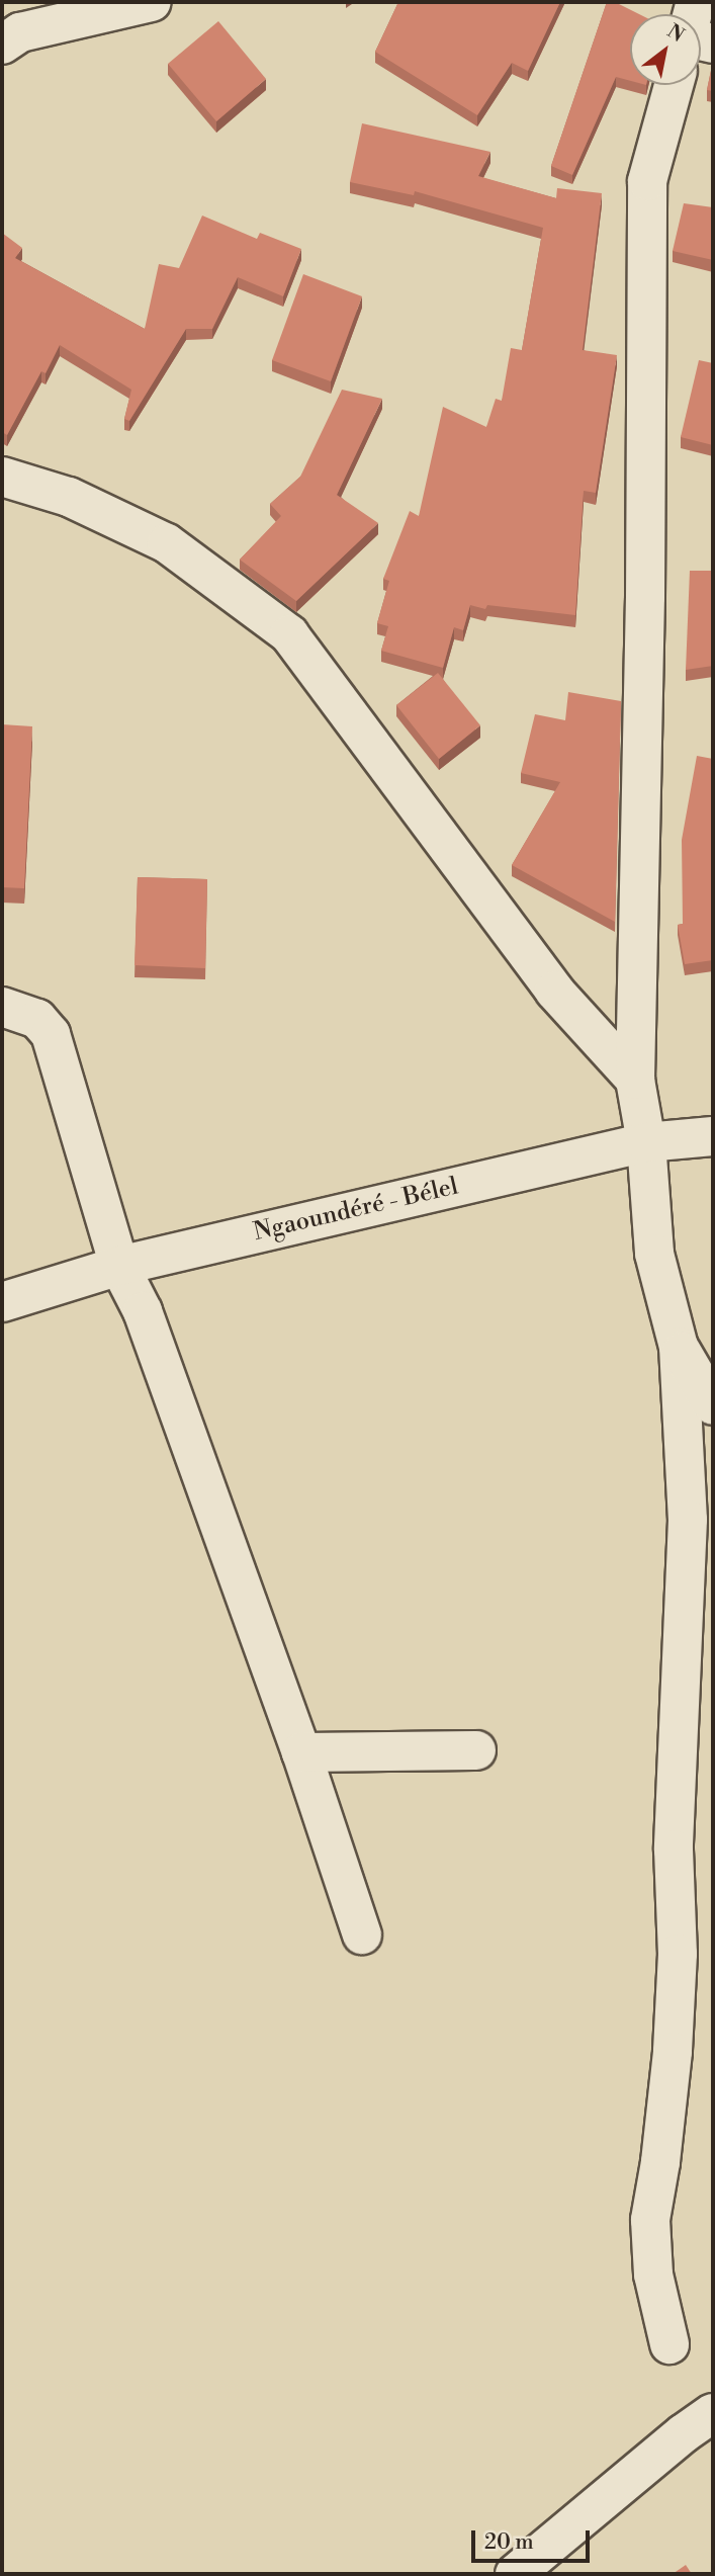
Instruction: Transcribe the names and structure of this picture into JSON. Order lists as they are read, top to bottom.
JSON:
{
  "streets": {
    "street": ["Ngaoundéré - Bélel"]
  },
  "scale_bar": "20 m",
  "north": "top right"
}
